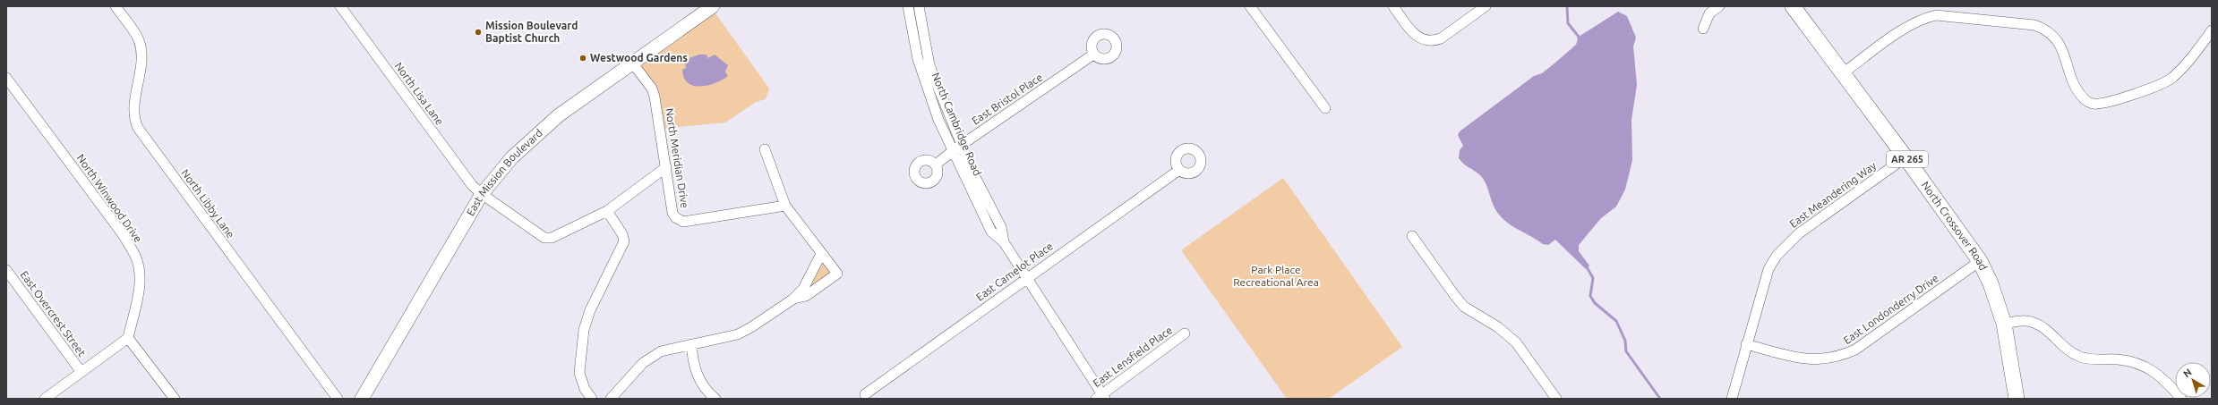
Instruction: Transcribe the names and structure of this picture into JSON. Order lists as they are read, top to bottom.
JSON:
{
  "streets": {
    "main road": ["AR 265", "East Mission Boulevard", "North Crossover Road"],
    "street": [
      "North Lisa Lane",
      "East Bristol Place",
      "North Cambridge Road",
      "North Meridian Drive",
      "East Meandering Way",
      "North Winwood Drive",
      "North Libby Lane",
      "East Camelot Place",
      "East Londonderry Drive",
      "East Overcrest Street",
      "East Lensfield Place"
    ]
  },
  "crossings": [
    ["North Lisa Lane", "North Meridian Drive"],
    ["North Lisa Lane", "East Mission Boulevard"],
    ["East Bristol Place", "North Cambridge Road"],
    ["North Cambridge Road", "East Camelot Place"],
    ["North Cambridge Road", "East Lensfield Place"],
    ["North Meridian Drive", "East Mission Boulevard"],
    ["East Meandering Way", "North Crossover Road"],
    ["East Meandering Way", "East Londonderry Drive"],
    ["North Crossover Road", "East Londonderry Drive"]
  ],
  "parks": ["Park Place Recreational Area"],
  "places": ["Mission Boulevard Baptist Church", "Westwood Gardens"],
  "north": "top left"
}
